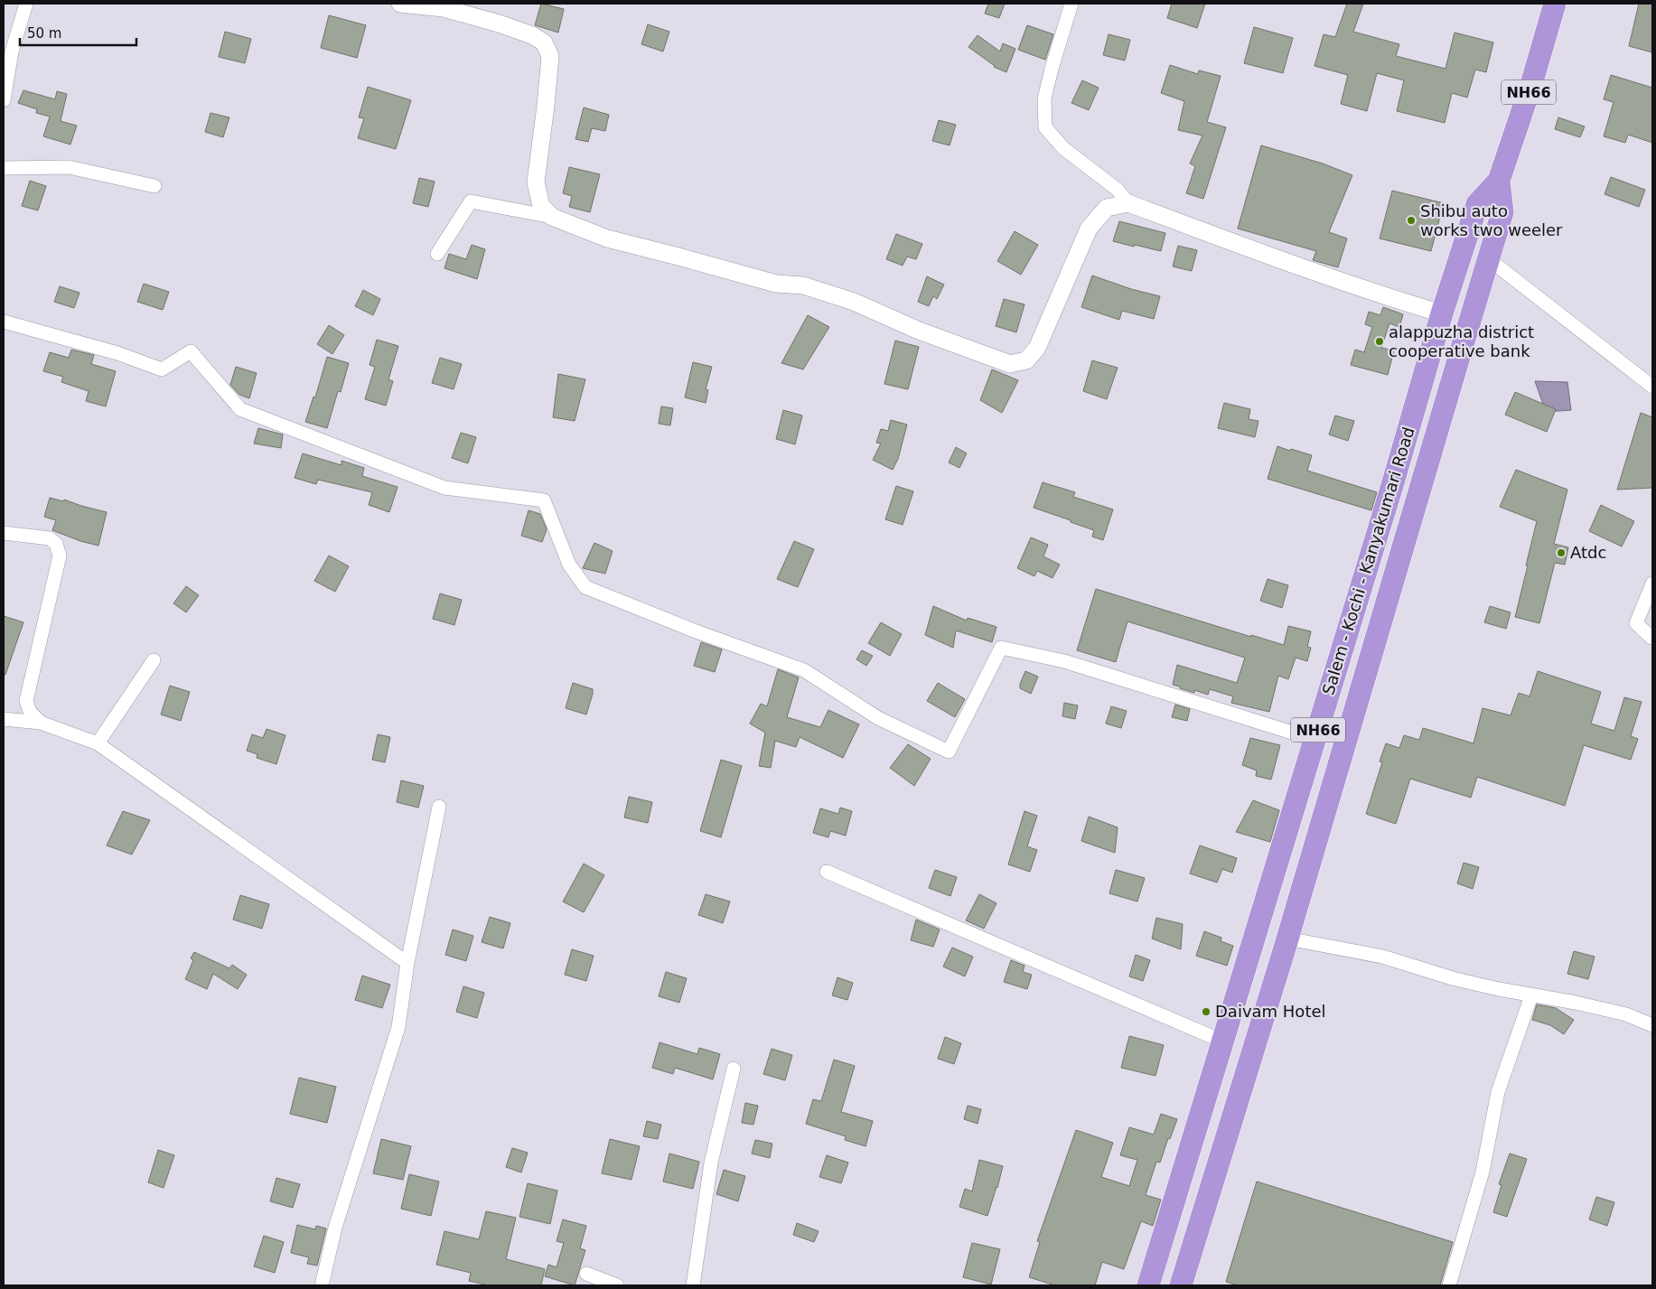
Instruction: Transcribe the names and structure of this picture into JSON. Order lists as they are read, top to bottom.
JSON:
{
  "streets": {
    "highway": ["NH66", "Salem - Kochi - Kanyakumari Road"]
  },
  "places": [
    "Shibu auto works two weeler",
    "alappuzha district cooperative bank",
    "Atdc",
    "Daivam Hotel"
  ],
  "scale_bar": "50 m"
}
